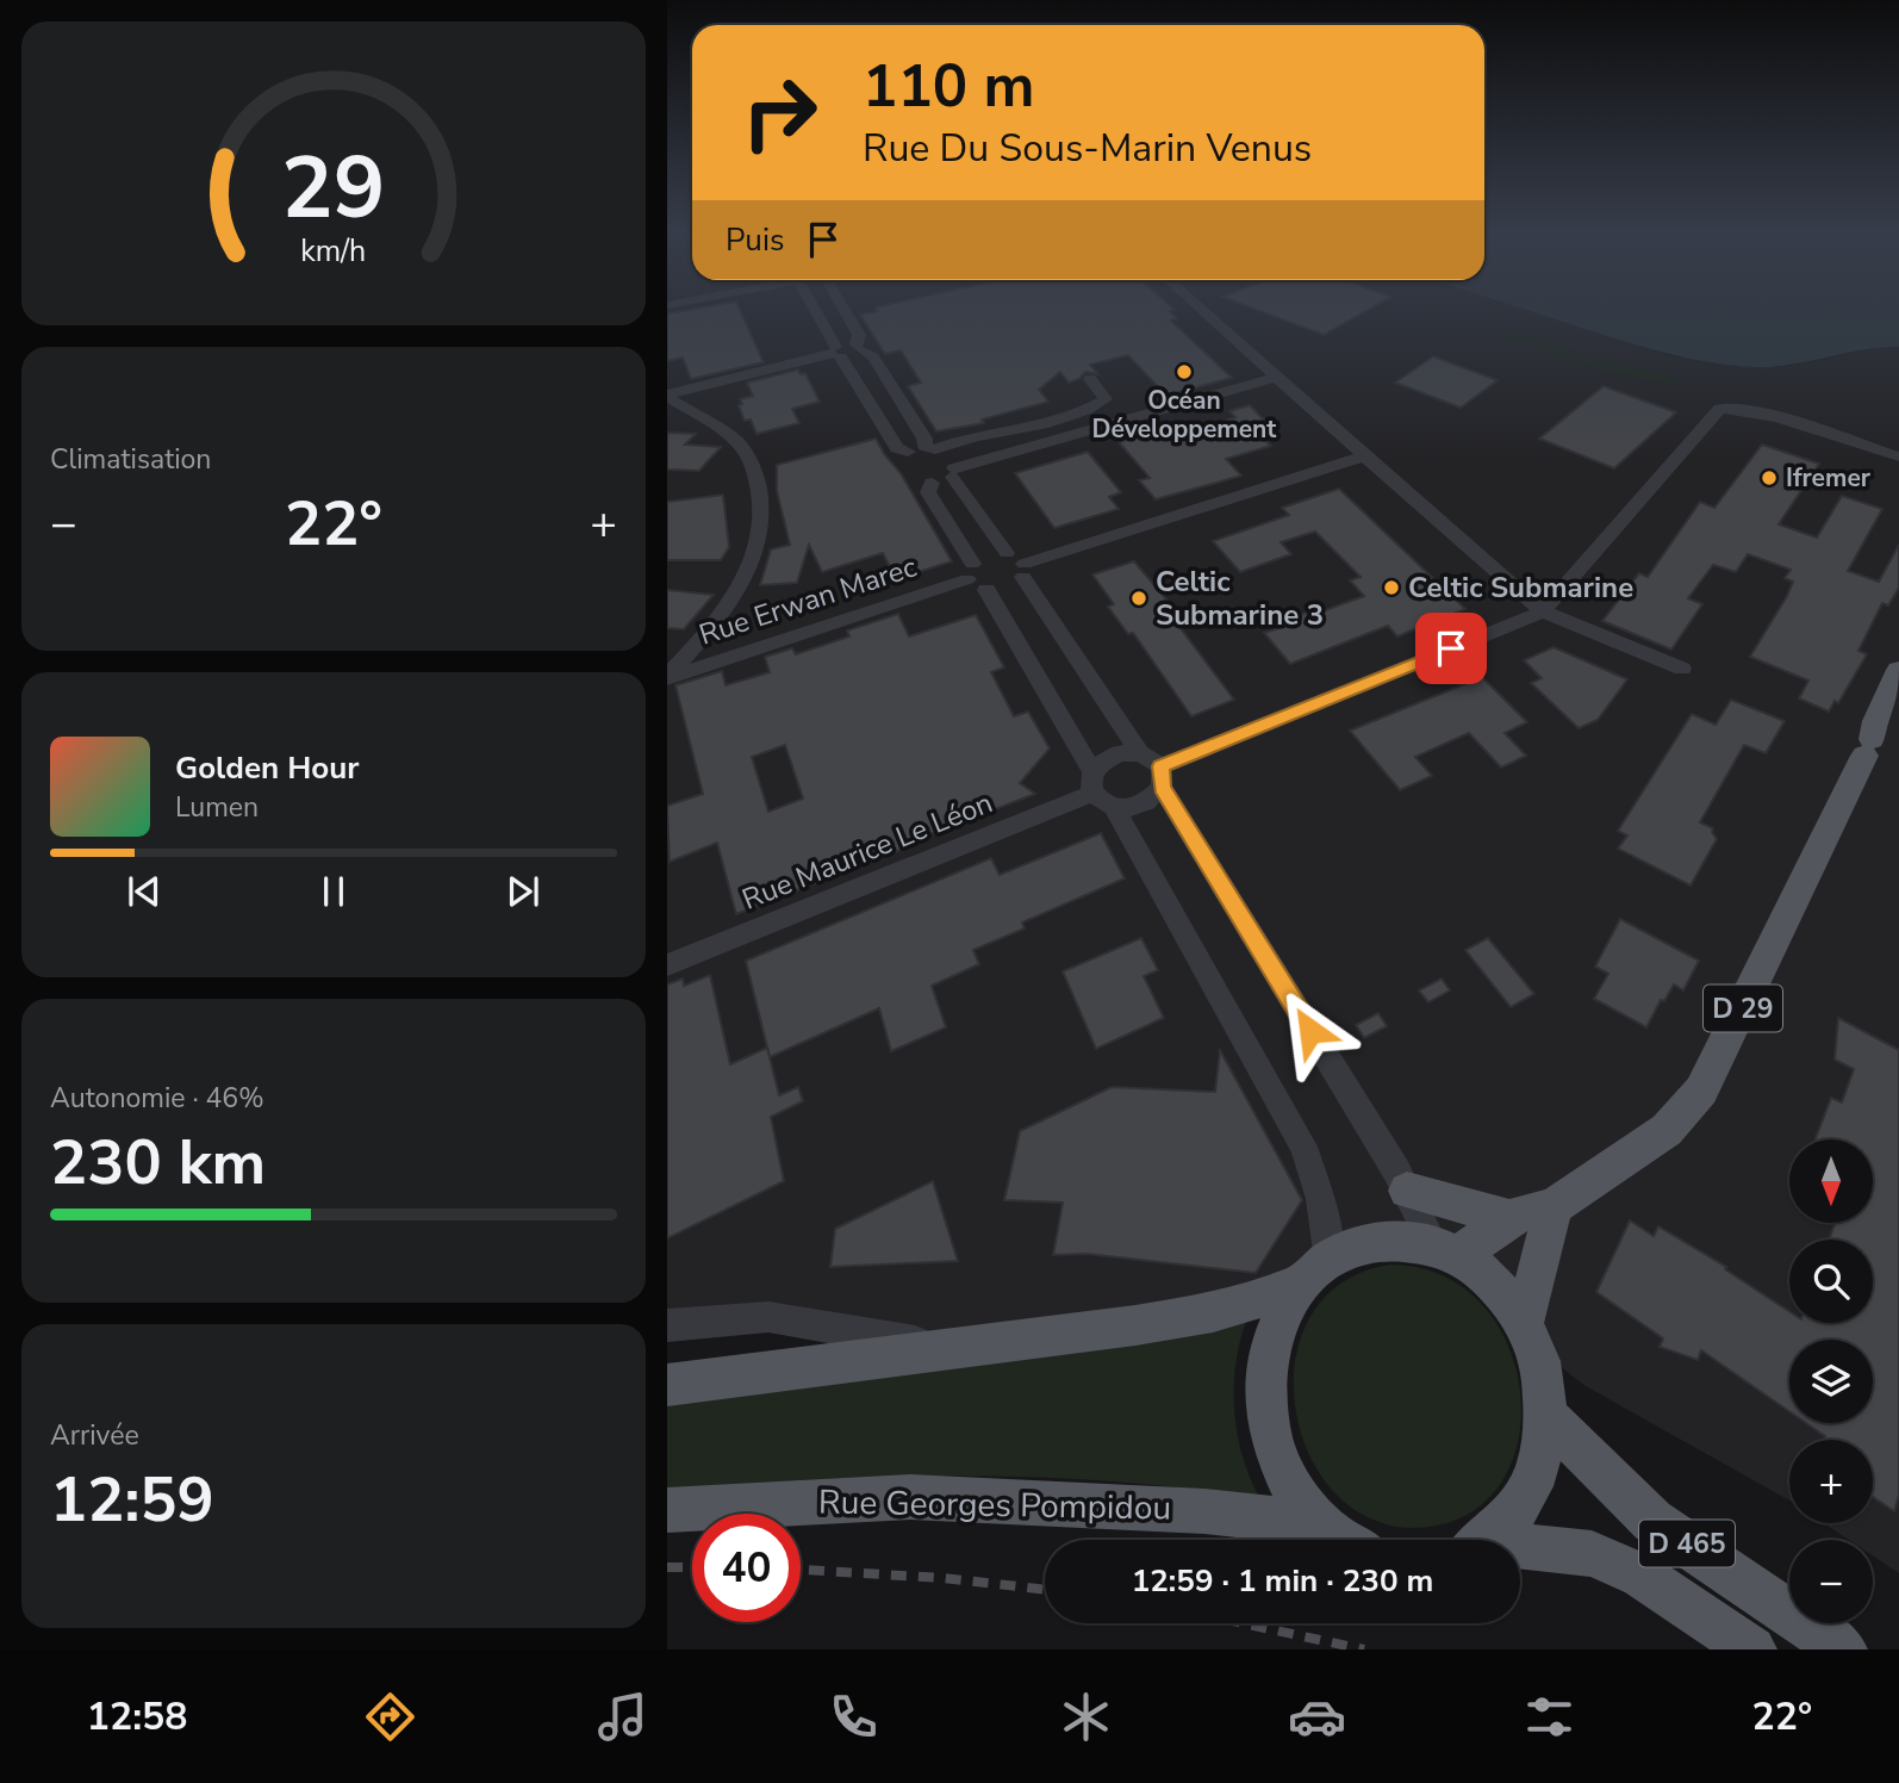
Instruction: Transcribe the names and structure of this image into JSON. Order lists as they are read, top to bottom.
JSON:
{
  "streets": {
    "main road": ["D 29", "Rue Georges Pompidou", "D 465"],
    "street": ["Rue Erwan Marec", "Rue Maurice Le Léon"]
  },
  "places": [
    "Océan Développement",
    "Ifremer",
    "Celtic Submarine",
    "Celtic Submarine 3"
  ],
  "north": "bottom",
  "page": {
    "turn": ["110 m", "Rue Du Sous-Marin Venus"],
    "then": "Puis",
    "tile": [
      "Climatisation",
      ["Autonomie · 46%", "230 km"],
      ["Arrivée", "12:59"]
    ],
    "heat": ["−", "22°", "+"],
    "song": ["Golden Hour", "Lumen"],
    "map_buttons": ["+", "−"],
    "limit": "40",
    "trip": "12:59 · 1 min · 230 m",
    "tabs": ["12:58", "22°"],
    "gauge": ["29", "km/h"]
  }
}
